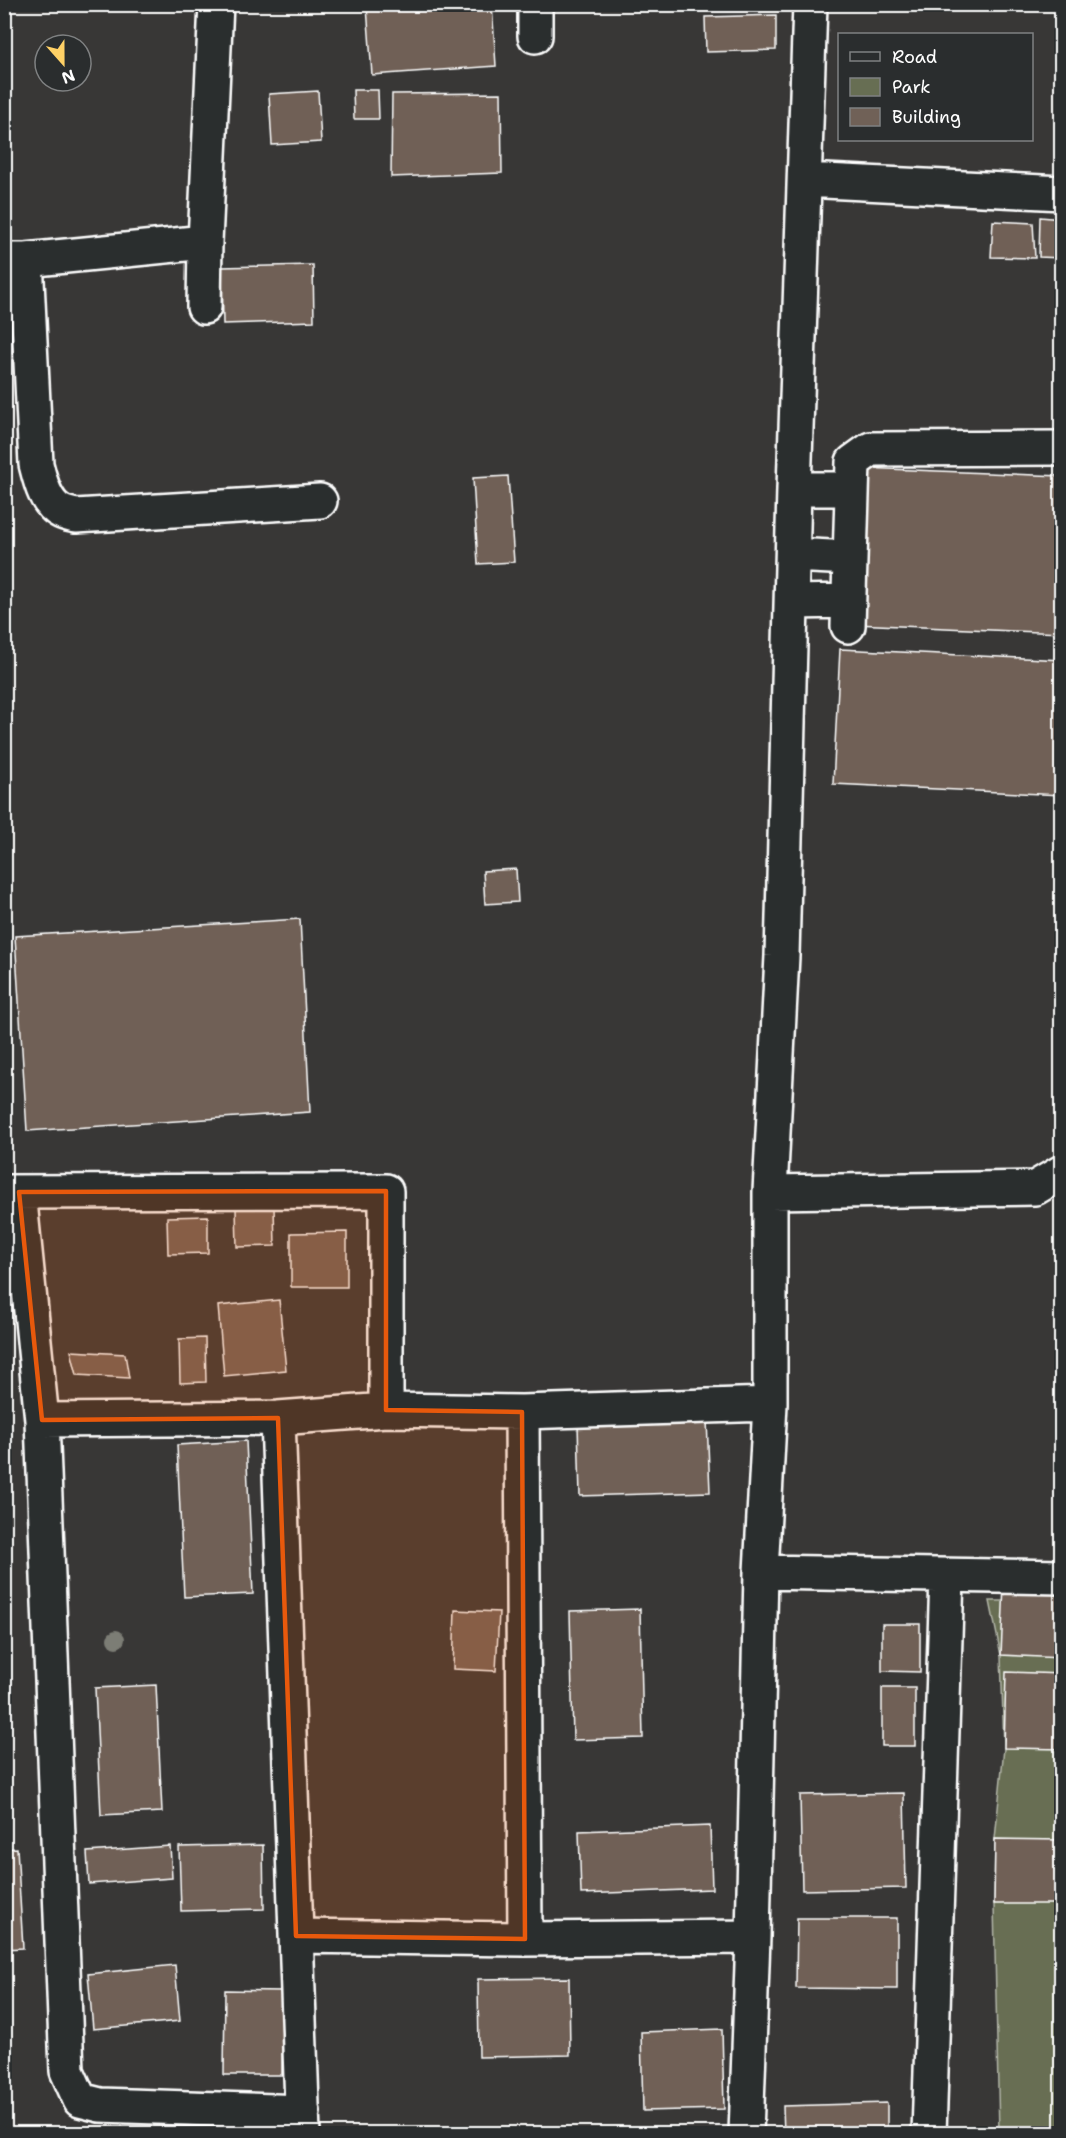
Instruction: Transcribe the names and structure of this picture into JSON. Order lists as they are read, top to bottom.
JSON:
{
  "legend": ["Road", "Park", "Building"],
  "north": "bottom"
}
